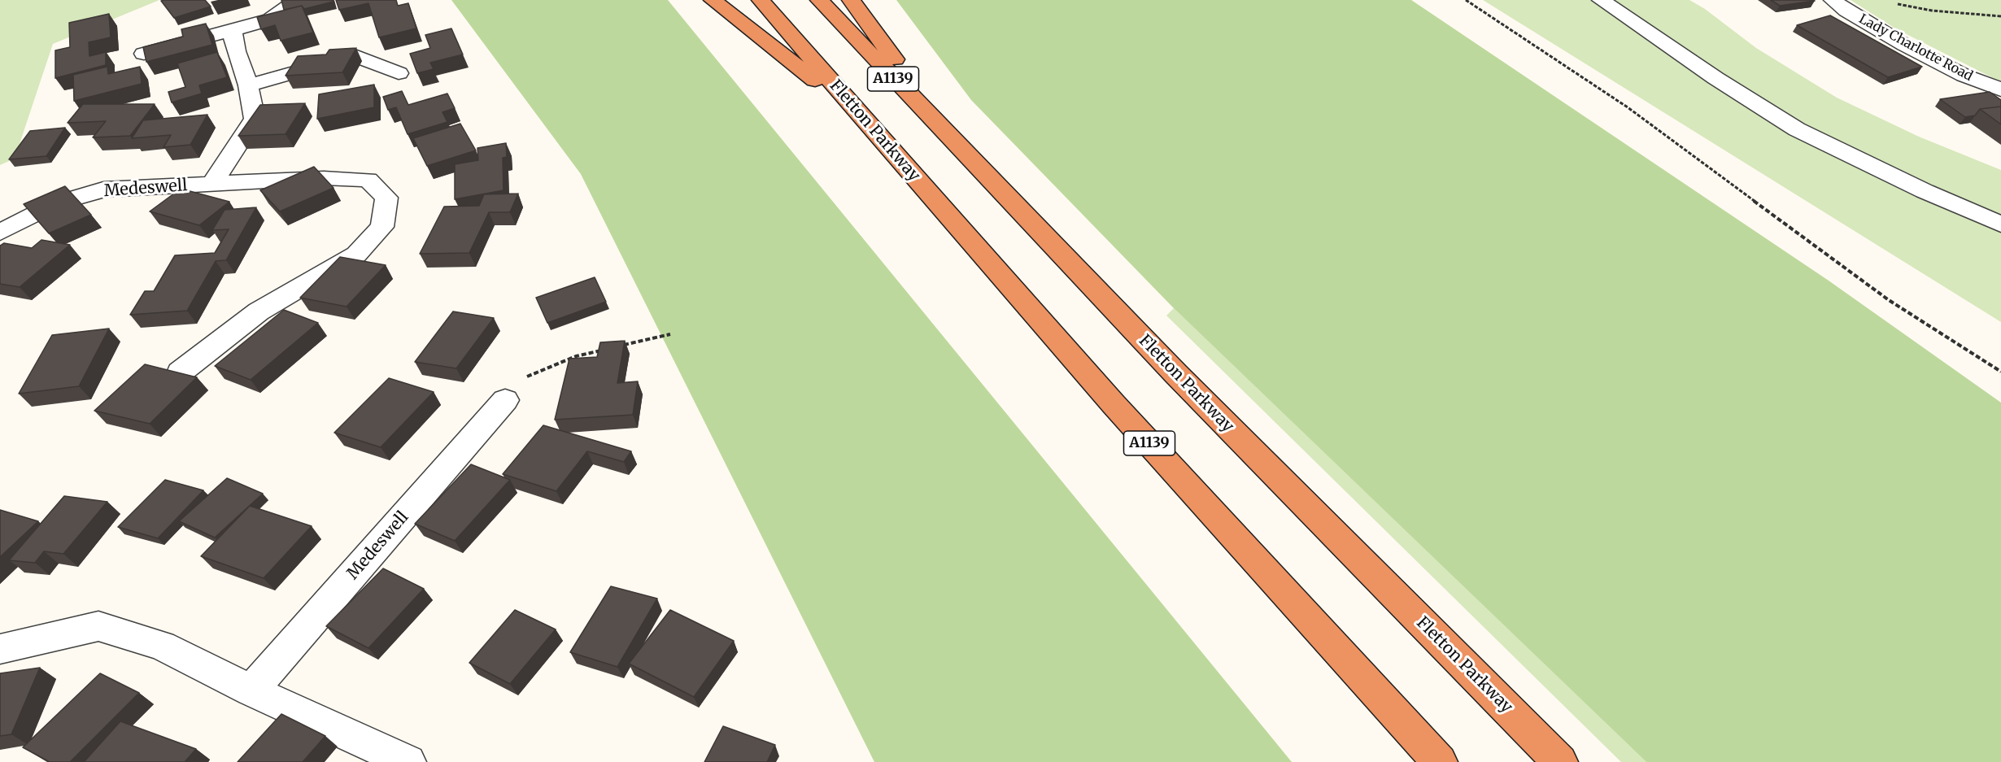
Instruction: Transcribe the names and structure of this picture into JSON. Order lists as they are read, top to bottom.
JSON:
{
  "streets": {
    "highway": ["A1139", "Fletton Parkway"],
    "street": ["Lady Charlotte Road", "Medeswell"]
  }
}
